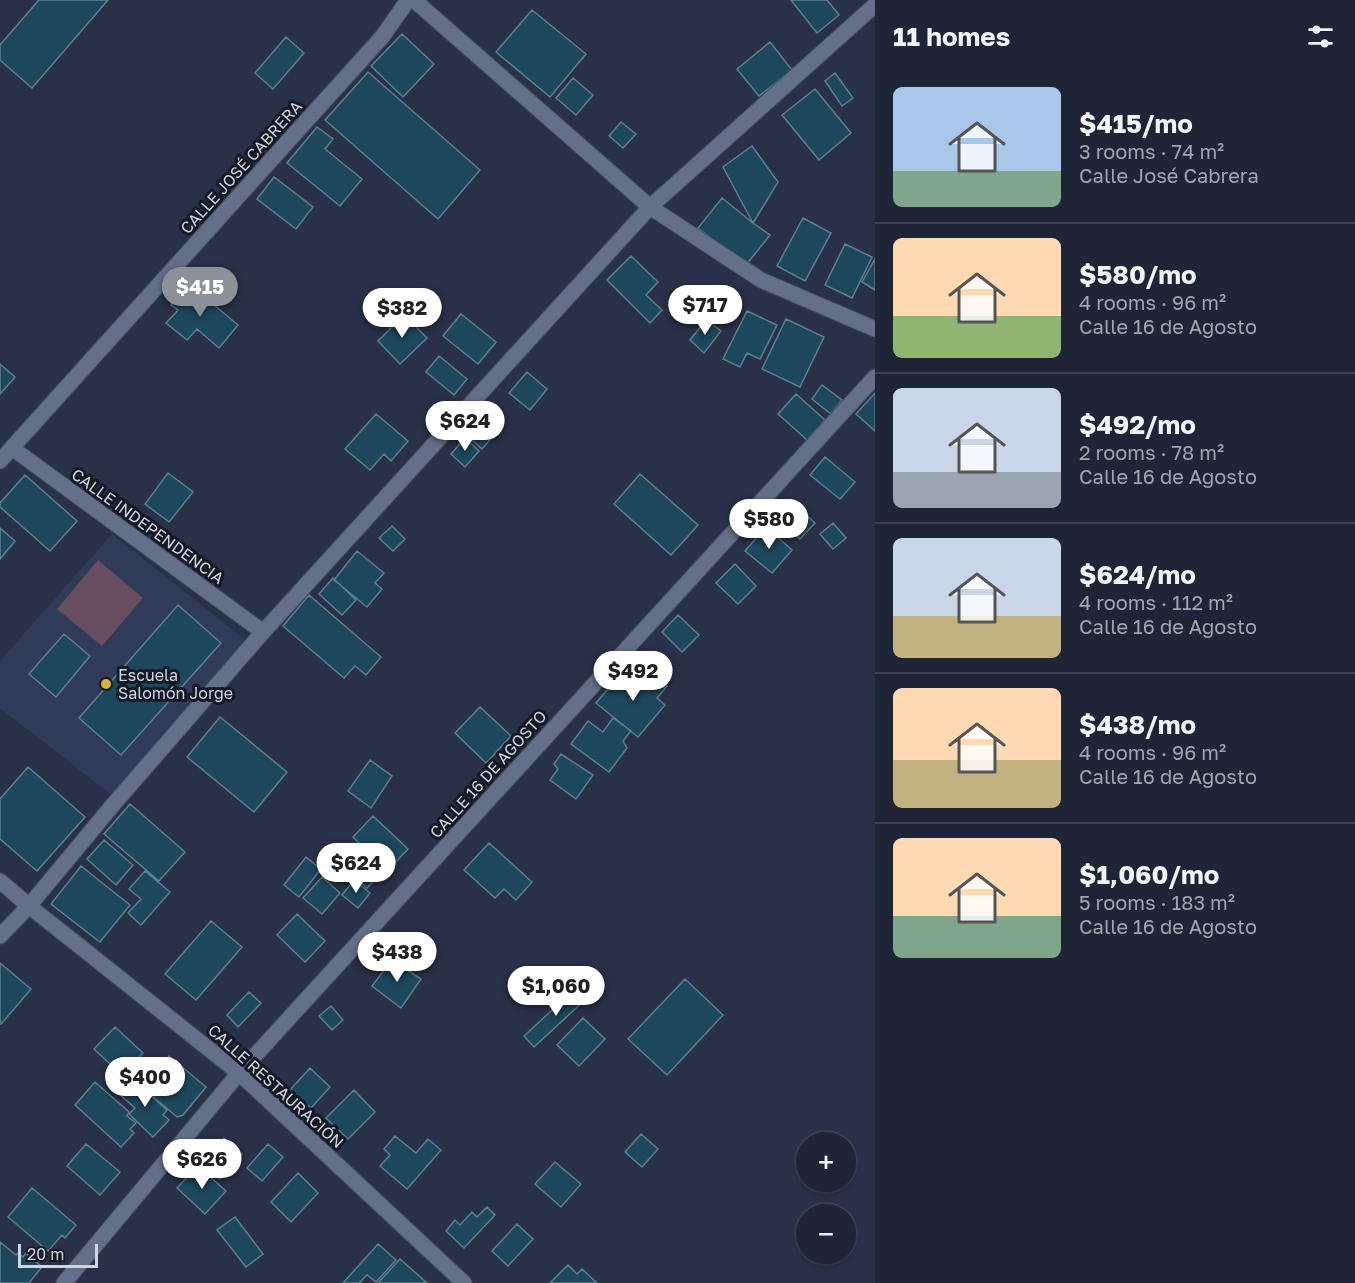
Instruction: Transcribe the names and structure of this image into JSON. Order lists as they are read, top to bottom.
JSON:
{
  "streets": {
    "street": [
      "CALLE JOSÉ CABRERA",
      "CALLE INDEPENDENCIA",
      "CALLE 16 DE AGOSTO",
      "CALLE RESTAURACIÓN"
    ]
  },
  "crossings": [
    ["CALLE JOSÉ CABRERA", "CALLE INDEPENDENCIA"],
    ["CALLE 16 DE AGOSTO", "CALLE RESTAURACIÓN"]
  ],
  "places": ["Escuela Salomón Jorge"],
  "scale_bar": "20 m",
  "page": {
    "heading": "11 homes",
    "list": [
      {
        "name": "$415/mo",
        "note": "3 rooms · 74 m² · Calle José Cabrera"
      },
      {
        "name": "$580/mo",
        "note": "4 rooms · 96 m² · Calle 16 de Agosto"
      },
      {
        "name": "$492/mo",
        "note": "2 rooms · 78 m² · Calle 16 de Agosto"
      },
      {
        "name": "$624/mo",
        "note": "4 rooms · 112 m² · Calle 16 de Agosto"
      },
      {
        "name": "$438/mo",
        "note": "4 rooms · 96 m² · Calle 16 de Agosto"
      },
      {
        "name": "$1,060/mo",
        "note": "5 rooms · 183 m² · Calle 16 de Agosto"
      }
    ],
    "price": [
      "$415",
      "$717",
      "$382",
      "$624",
      "$580",
      "$492",
      "$624",
      "$438",
      "$1,060",
      "$400",
      "$626"
    ],
    "map_buttons": ["+", "−"],
    "scale": "20 m"
  }
}
